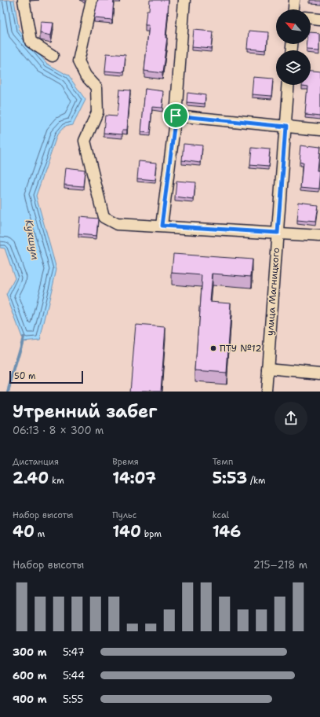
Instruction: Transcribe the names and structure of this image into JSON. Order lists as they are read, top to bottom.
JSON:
{
  "streets": {
    "street": ["улица Магницкого"]
  },
  "water": ["Кукшум"],
  "places": ["ПТУ №12"],
  "scale_bar": "50 m",
  "north": "top left",
  "page": {
    "scale": "50 m",
    "heading": ["Утренний забег", "06:13 · 8 × 300 m"],
    "stats": [
      ["Дистанция", "2.40 km"],
      ["Время", "14:07"],
      ["Темп", "5:53 /km"],
      ["Набор высоты", "40 m"],
      ["Пульс", "140 bpm"],
      ["kcal", "146"]
    ],
    "chart": ["Набор высоты", "215–218 m"],
    "list": [
      {
        "name": "300 m",
        "note": "5:47"
      },
      {
        "name": "600 m",
        "note": "5:44"
      },
      {
        "name": "900 m",
        "note": "5:55"
      }
    ]
  }
}
